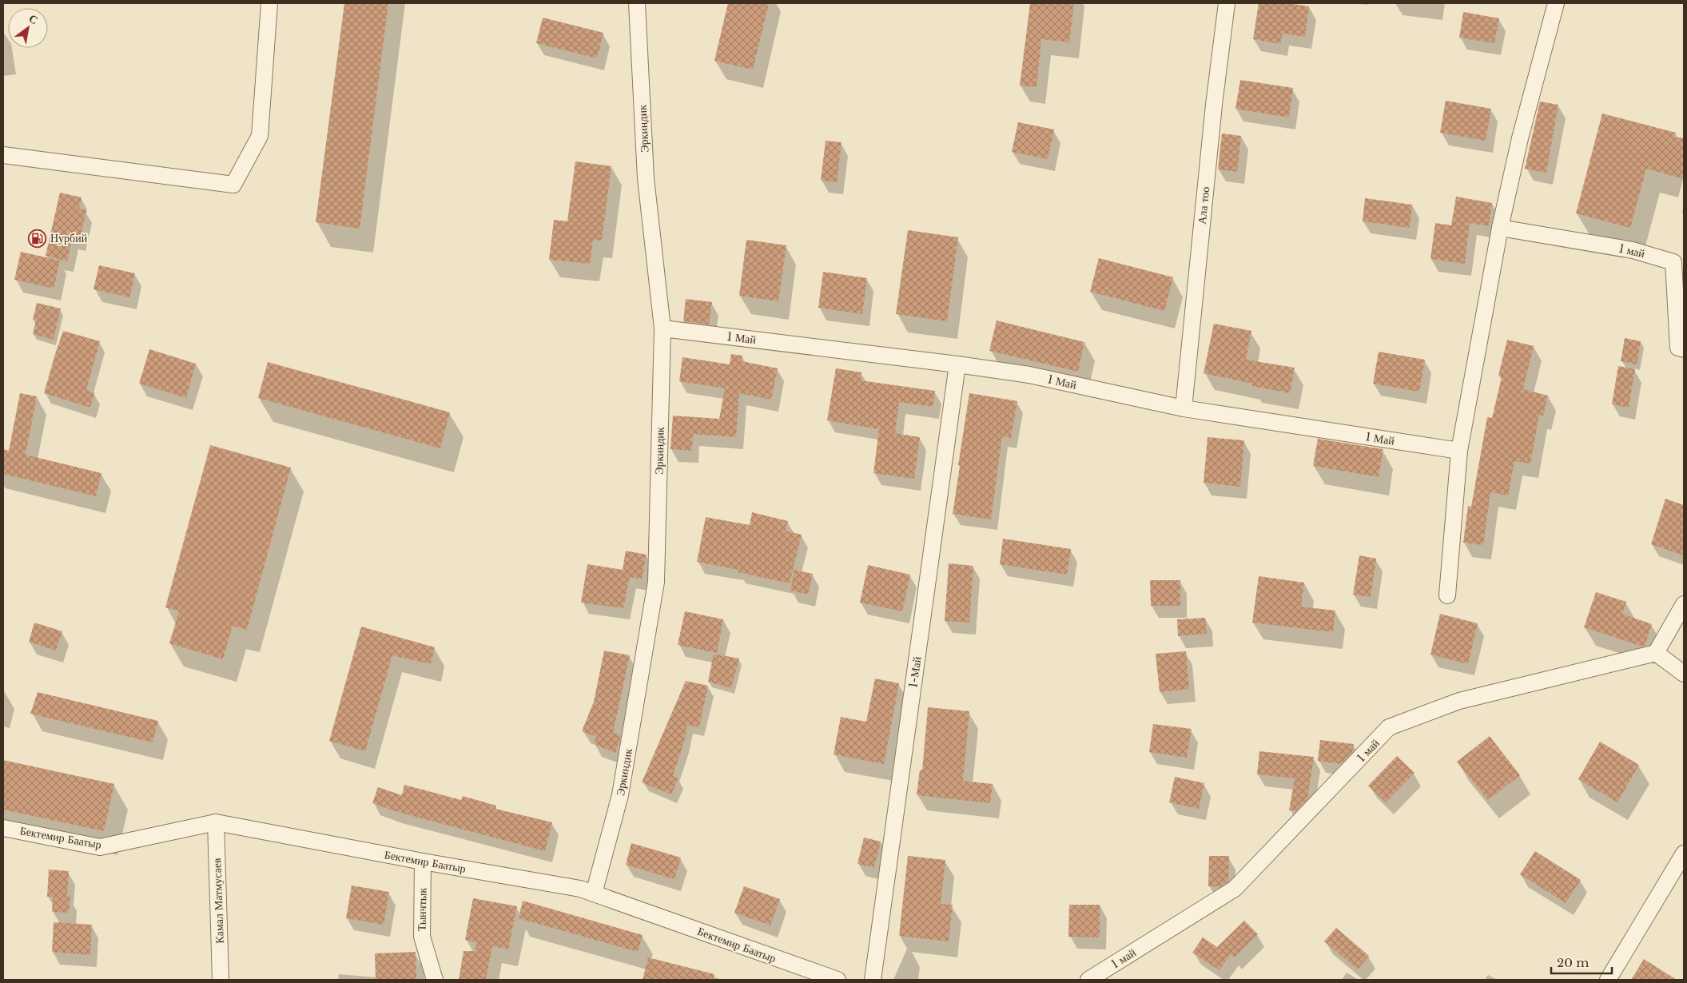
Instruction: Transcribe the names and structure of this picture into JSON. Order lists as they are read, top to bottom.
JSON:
{
  "streets": {
    "street": [
      "Эркиндик",
      "Ала тоо",
      "1 май",
      "1 Май",
      "1-Май",
      "Бектемир Баатыр",
      "Камал Матмусаев",
      "Тынчтык"
    ]
  },
  "crossings": [
    ["Эркиндик", "1 Май"],
    ["Эркиндик", "Бектемир Баатыр"],
    ["Ала тоо", "1 Май"],
    ["1 Май", "1-Май"],
    ["Бектемир Баатыр", "Камал Матмусаев"],
    ["Бектемир Баатыр", "Тынчтык"]
  ],
  "places": {
    "fuel station": ["Нурбий"]
  },
  "scale_bar": "20 m",
  "north": "top right"
}
